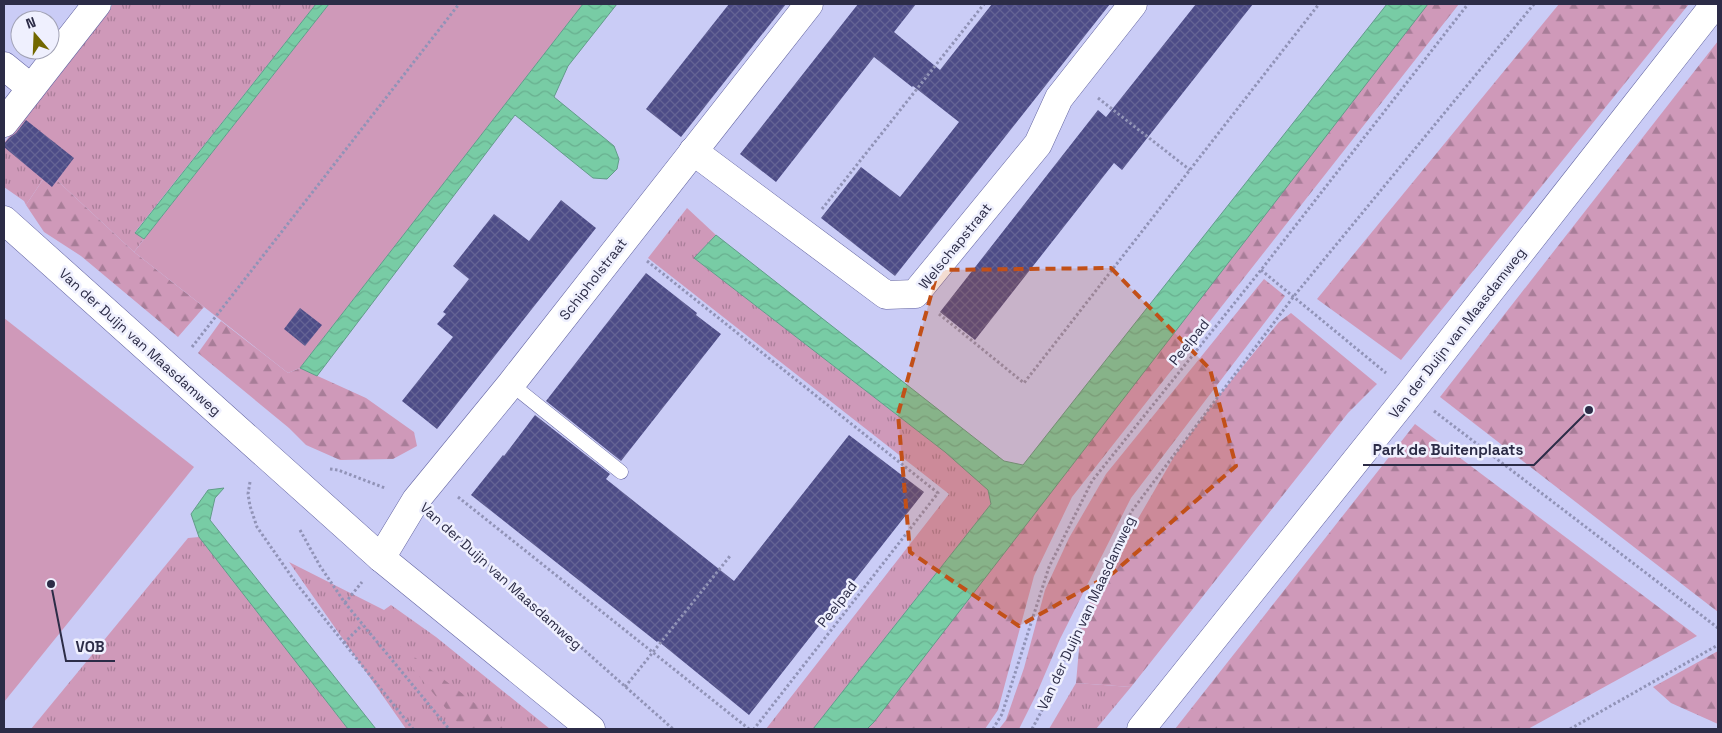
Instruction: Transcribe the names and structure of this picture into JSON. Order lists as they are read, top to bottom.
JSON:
{
  "streets": {
    "street": ["Welschapstraat", "Schipholstraat", "Van der Duijn van Maasdamweg"],
    "path": ["Peelpad"]
  },
  "crossings": [
    ["Welschapstraat", "Schipholstraat"],
    ["Schipholstraat", "Van der Duijn van Maasdamweg"],
    ["Schipholstraat", "Peelpad"]
  ],
  "places": ["Park de Buitenplaats", "VOB"],
  "north": "top"
}
